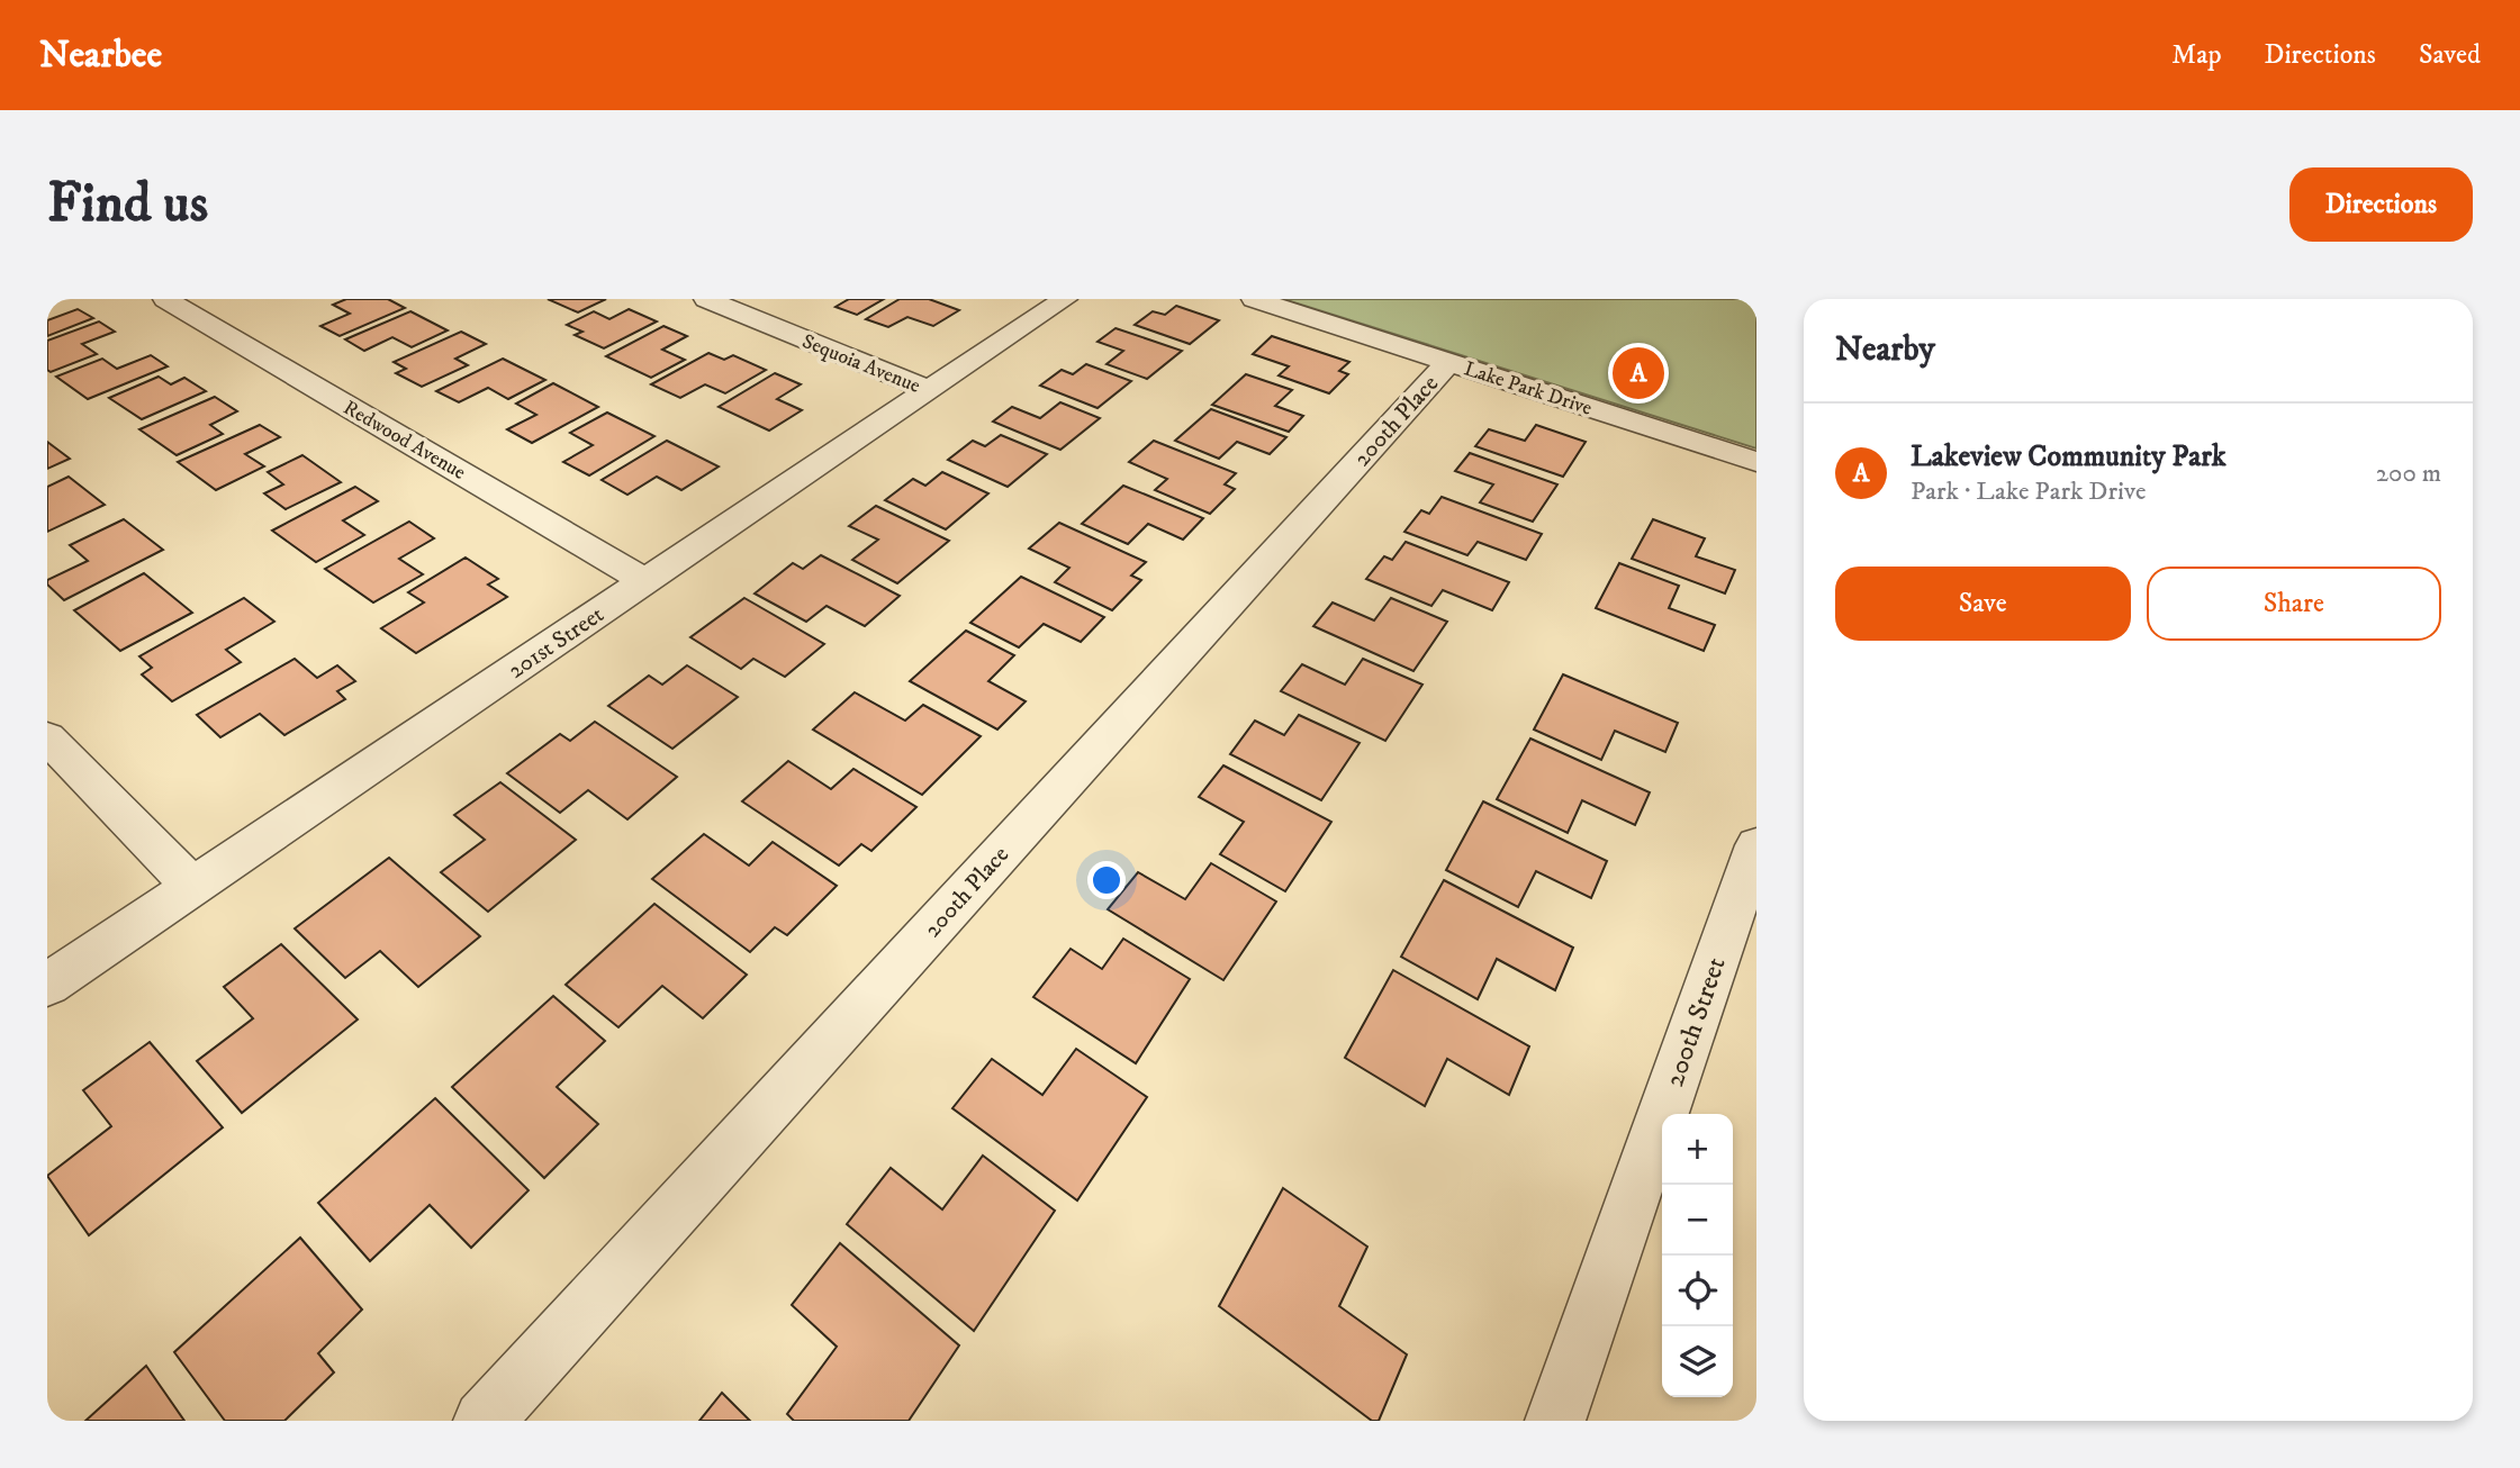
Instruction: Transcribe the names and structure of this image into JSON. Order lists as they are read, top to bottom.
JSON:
{
  "streets": {
    "street": [
      "Sequoia Avenue",
      "Lake Park Drive",
      "200th Place",
      "Redwood Avenue",
      "201st Street",
      "200th Street"
    ]
  },
  "crossings": [
    ["Sequoia Avenue", "201st Street"],
    ["Lake Park Drive", "200th Place"],
    ["Redwood Avenue", "201st Street"]
  ],
  "page": {
    "header": "Nearbee",
    "nav": ["Map", "Directions", "Saved"],
    "buttons": [
      "Directions",
      ["Save", "Share"]
    ],
    "title": "Find us",
    "heading": "Nearby",
    "pins": "A",
    "list": [
      {
        "mark": "A",
        "name": "Lakeview Community Park",
        "note": "Park · Lake Park Drive",
        "value": "200 m"
      }
    ],
    "map_buttons": ["+", "−"]
  }
}
